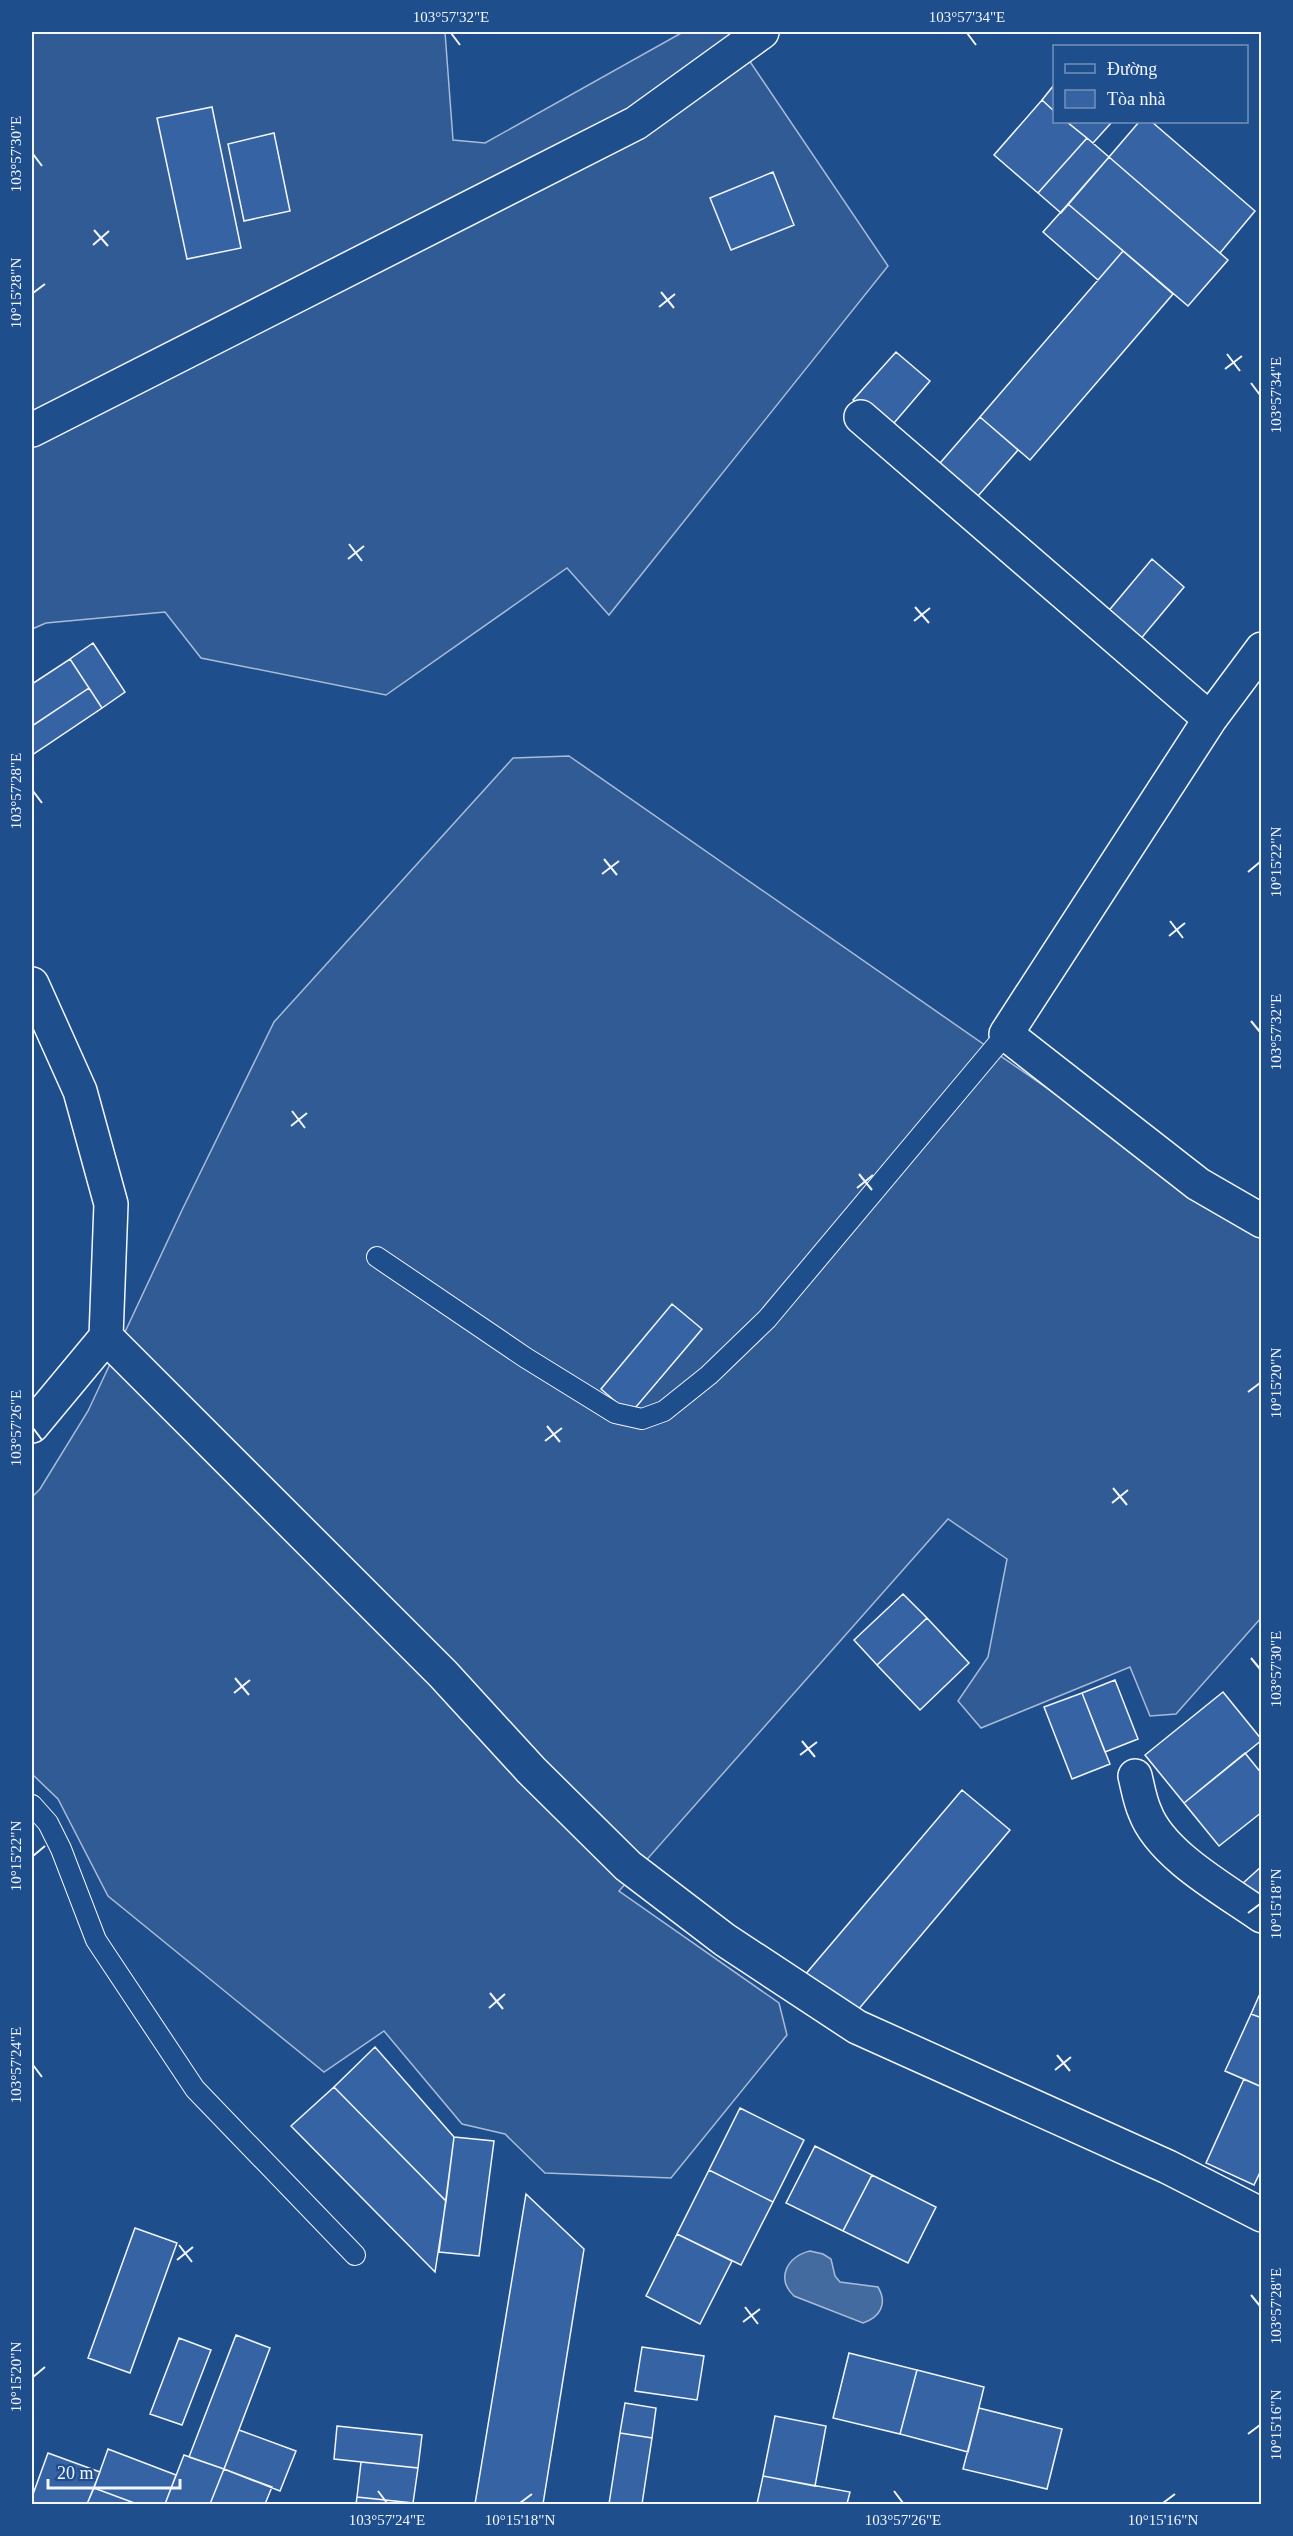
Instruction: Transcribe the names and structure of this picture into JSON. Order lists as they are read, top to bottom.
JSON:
{
  "legend": ["Đường", "Tòa nhà"],
  "scale_bar": "20 m",
  "coordinates": [
    "103°57'32\"E",
    "103°57'34\"E",
    "103°57'30\"E",
    "10°15'28\"N",
    "103°57'28\"E",
    "10°15'22\"N",
    "10°15'20\"N",
    "103°57'26\"E",
    "10°15'18\"N",
    "103°57'24\"E",
    "10°15'16\"N"
  ]
}
